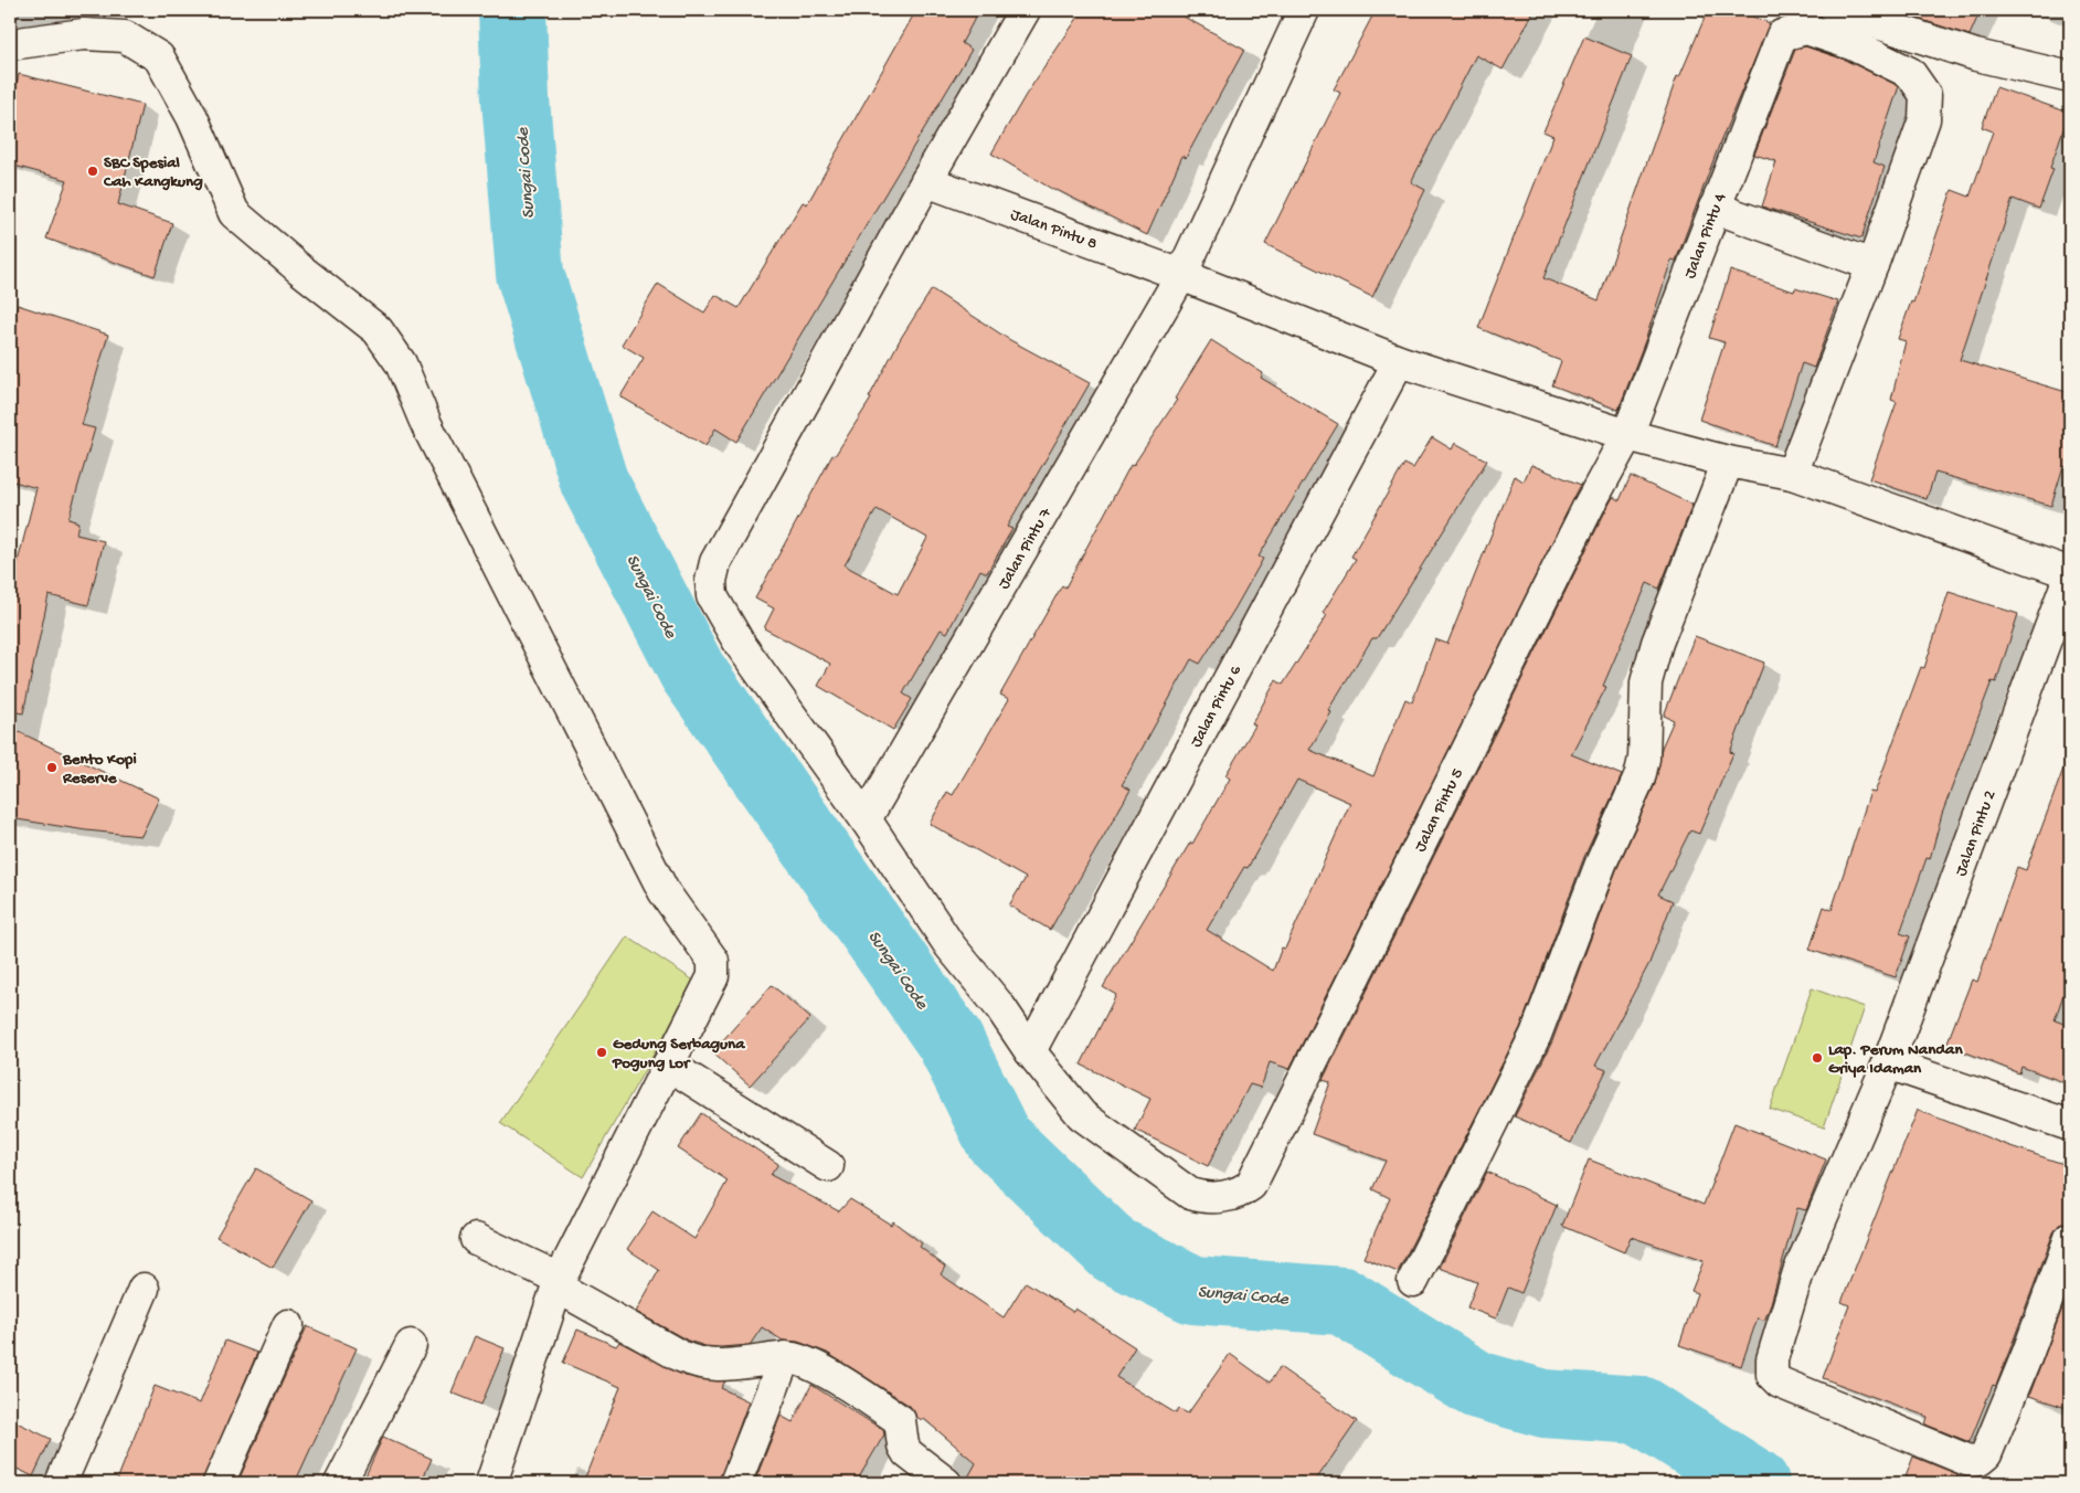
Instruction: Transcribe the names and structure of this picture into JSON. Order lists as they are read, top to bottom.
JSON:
{
  "streets": {
    "street": [
      "Jalan Pintu 8",
      "Jalan Pintu 4",
      "Jalan Pintu 7",
      "Jalan Pintu 6",
      "Jalan Pintu 5",
      "Jalan Pintu 2"
    ]
  },
  "crossings": [
    ["Jalan Pintu 8", "Jalan Pintu 4"],
    ["Jalan Pintu 8", "Jalan Pintu 7"],
    ["Jalan Pintu 8", "Jalan Pintu 6"],
    ["Jalan Pintu 8", "Jalan Pintu 5"],
    ["Jalan Pintu 8", "Jalan Pintu 2"],
    ["Jalan Pintu 4", "Jalan Pintu 5"],
    ["Jalan Pintu 6", "Jalan Pintu 5"]
  ],
  "water": ["Sungai Code"],
  "places": [
    "SBC Spesial Cah Kangkung",
    "Bento Kopi Reserve",
    "Gedung Serbaguna Pogung Lor",
    "Lap. Perum Nandan Griya Idaman"
  ]
}
